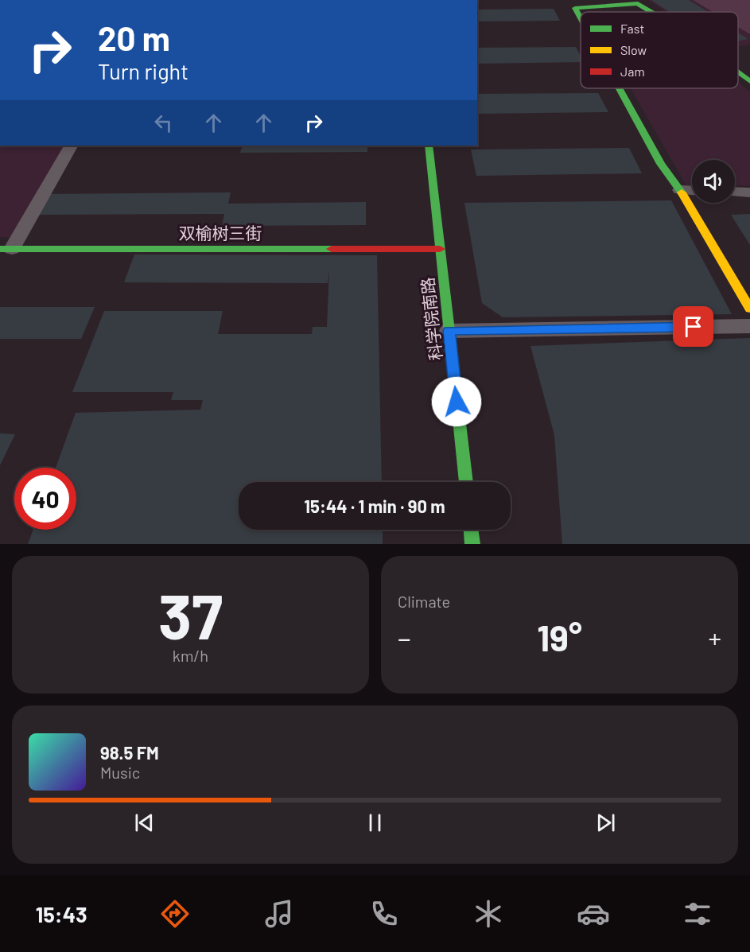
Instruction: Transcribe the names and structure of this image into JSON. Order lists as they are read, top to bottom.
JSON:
{
  "streets": {
    "street": ["双榆树三街", "科学院南路"]
  },
  "crossings": [
    ["双榆树三街", "科学院南路"]
  ],
  "legend": ["Fast", "Slow", "Jam"],
  "page": {
    "turn": ["20 m", "Turn right"],
    "limit": "40",
    "trip": "15:44 · 1 min · 90 m",
    "tile": [
      ["37", "km/h"],
      "Climate"
    ],
    "heat": ["−", "19°", "+"],
    "song": ["98.5 FM", "Music"],
    "tabs": "15:43"
  }
}
